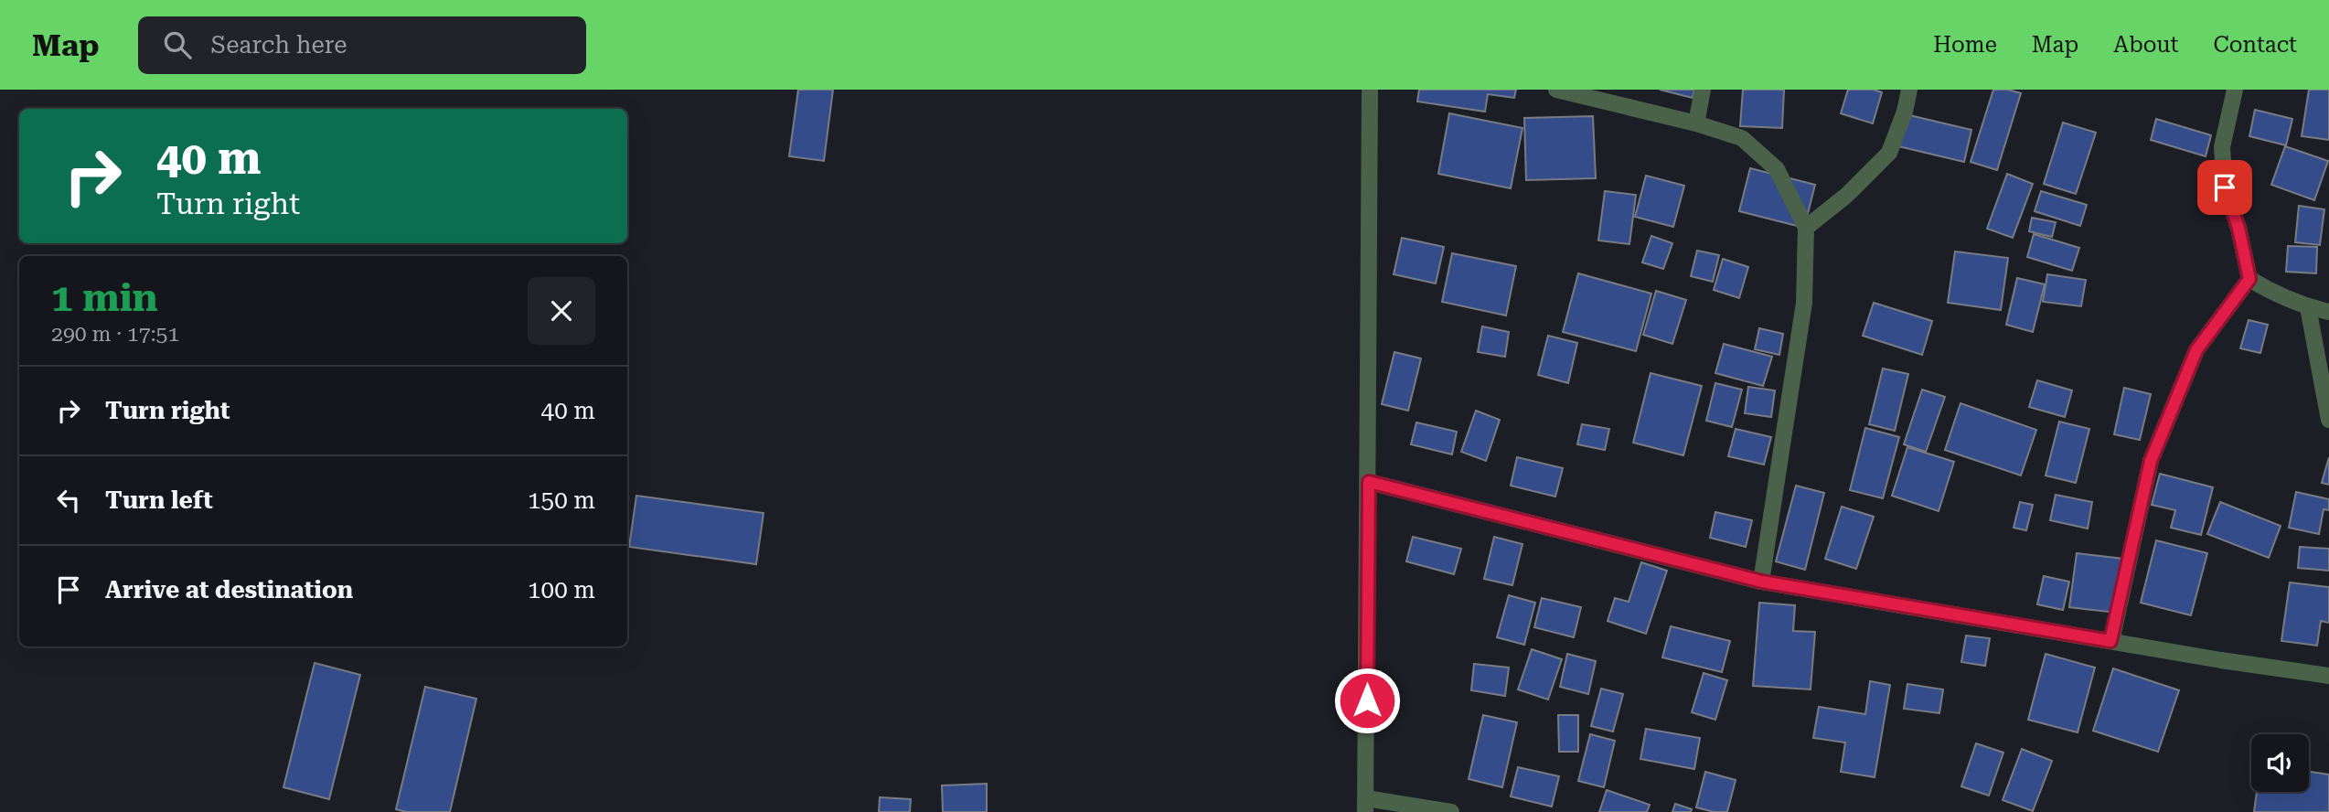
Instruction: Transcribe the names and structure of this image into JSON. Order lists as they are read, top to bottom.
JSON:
{
  "page": {
    "header": "Map",
    "search": "Search here",
    "nav": [
      "Home",
      "Map",
      "About",
      "Contact"
    ],
    "turn": ["40 m", "Turn right"],
    "heading": ["1 min", "290 m · 17:51"],
    "list": [
      {
        "name": "Turn right",
        "value": "40 m"
      },
      {
        "name": "Turn left",
        "value": "150 m"
      },
      {
        "name": "Arrive at destination",
        "value": "100 m"
      }
    ]
  }
}
